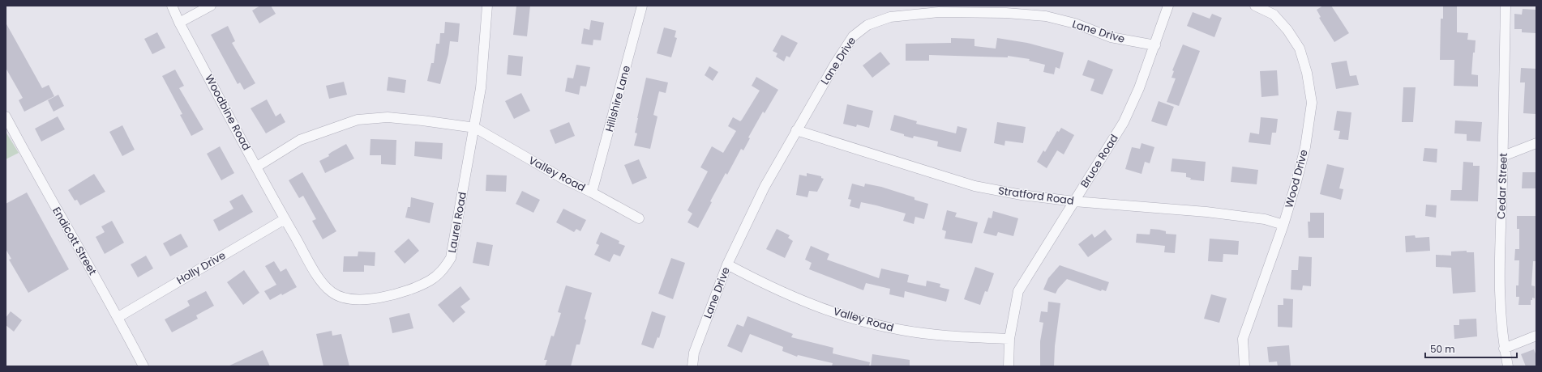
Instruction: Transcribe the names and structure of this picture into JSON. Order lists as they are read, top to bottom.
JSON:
{
  "streets": {
    "street": [
      "Lane Drive",
      "Hillshire Lane",
      "Woodbine Road",
      "Bruce Road",
      "Valley Road",
      "Wood Drive",
      "Cedar Street",
      "Stratford Road",
      "Laurel Road",
      "Endicott Street",
      "Holly Drive"
    ]
  },
  "crossings": [
    ["Lane Drive", "Bruce Road"],
    ["Lane Drive", "Valley Road"],
    ["Lane Drive", "Stratford Road"],
    ["Hillshire Lane", "Valley Road"],
    ["Woodbine Road", "Laurel Road"],
    ["Woodbine Road", "Holly Drive"],
    ["Bruce Road", "Valley Road"],
    ["Bruce Road", "Stratford Road"],
    ["Valley Road", "Laurel Road"],
    ["Wood Drive", "Stratford Road"],
    ["Laurel Road", "Holly Drive"],
    ["Endicott Street", "Holly Drive"]
  ],
  "scale_bar": "50 m"
}
